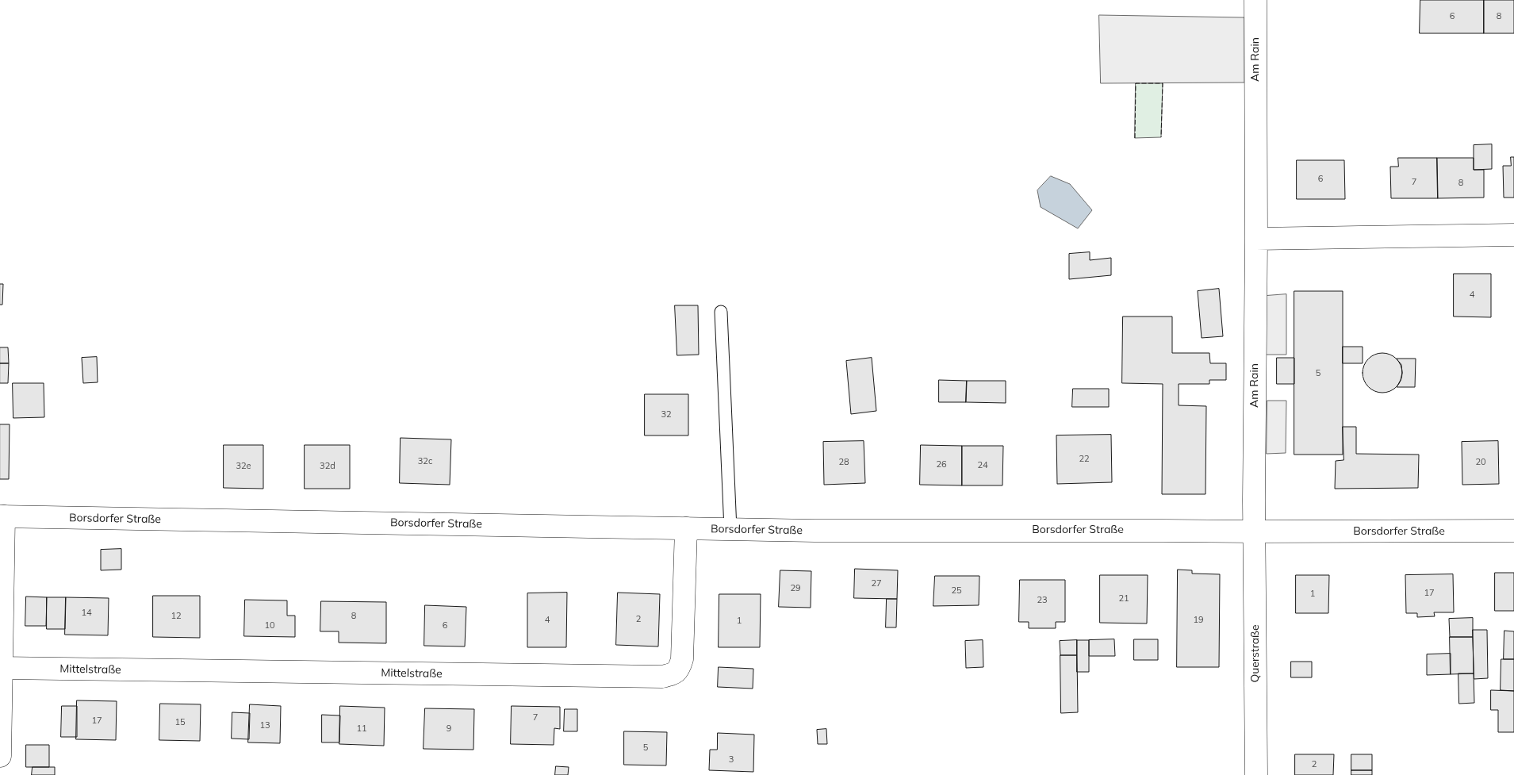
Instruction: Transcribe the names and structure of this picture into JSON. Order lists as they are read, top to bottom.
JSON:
{
  "streets": {
    "street": [
      "Am Rain",
      "Borsdorfer Straße",
      "Querstraße",
      "Mittelstraße"
    ]
  },
  "crossings": [
    ["Am Rain", "Borsdorfer Straße"],
    ["Am Rain", "Querstraße"],
    ["Borsdorfer Straße", "Querstraße"],
    ["Borsdorfer Straße", "Mittelstraße"]
  ],
  "house_numbers": [
    "6",
    "8",
    "6",
    "7",
    "8",
    "4",
    "5",
    "32",
    "22",
    "32c",
    "28",
    "20",
    "26",
    "24",
    "32e",
    "32d",
    "27",
    "29",
    "25",
    "17",
    "1",
    "21",
    "23",
    "14",
    "12",
    "8",
    "2",
    "4",
    "19",
    "1",
    "10",
    "6",
    "7",
    "17",
    "15",
    "13",
    "11",
    "9",
    "5",
    "3",
    "2"
  ]
}
